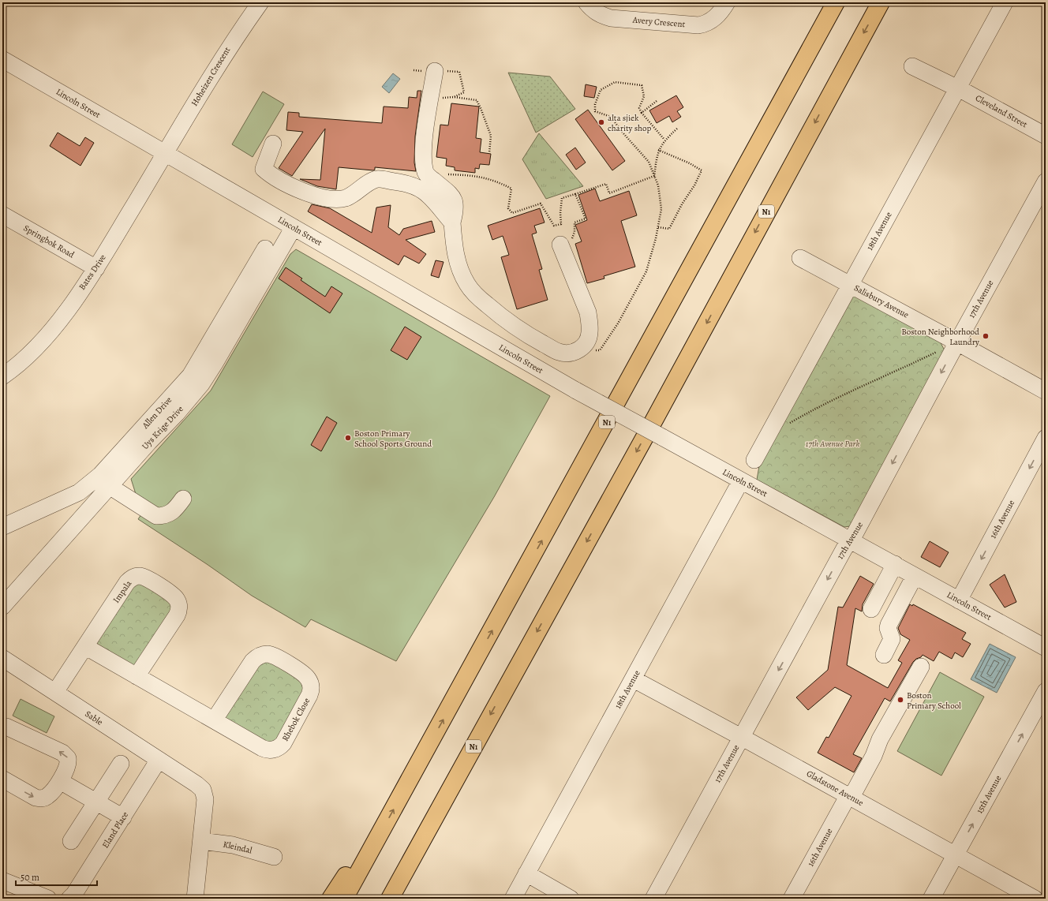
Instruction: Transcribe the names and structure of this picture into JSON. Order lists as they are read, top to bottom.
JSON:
{
  "streets": {
    "highway": ["N1"],
    "street": [
      "Avery Crescent",
      "Hoheizen Crescent",
      "Lincoln Street",
      "Cleveland Street",
      "18th Avenue",
      "Springbok Road",
      "Bates Drive",
      "17th Avenue",
      "Salisbury Avenue",
      "Allen Drive",
      "Uys Krige Drive",
      "16th Avenue",
      "Impala",
      "Sable",
      "Rhebok Close",
      "Gladstone Avenue",
      "15th Avenue",
      "Eland Place",
      "Kleindal"
    ]
  },
  "crossings": [
    ["Hoheizen Crescent", "Lincoln Street"],
    ["Hoheizen Crescent", "Bates Drive"],
    ["Lincoln Street", "18th Avenue"],
    ["Lincoln Street", "Bates Drive"],
    ["Lincoln Street", "17th Avenue"],
    ["Lincoln Street", "Uys Krige Drive"],
    ["Lincoln Street", "16th Avenue"],
    ["Cleveland Street", "18th Avenue"],
    ["18th Avenue", "Salisbury Avenue"],
    ["18th Avenue", "Gladstone Avenue"],
    ["Springbok Road", "Bates Drive"],
    ["17th Avenue", "Salisbury Avenue"],
    ["17th Avenue", "Gladstone Avenue"],
    ["16th Avenue", "Gladstone Avenue"],
    ["Impala", "Sable"],
    ["Impala", "Rhebok Close"],
    ["Sable", "Eland Place"],
    ["Sable", "Kleindal"],
    ["Gladstone Avenue", "15th Avenue"]
  ],
  "one_way": ["17th Avenue", "16th Avenue", "15th Avenue"],
  "parks": ["17th Avenue Park"],
  "places": [
    "alta sjiek charity shop",
    "Boston Neighborhood Laundry",
    "Boston Primary School Sports Ground",
    "Boston Primary School"
  ],
  "scale_bar": "50 m"
}
